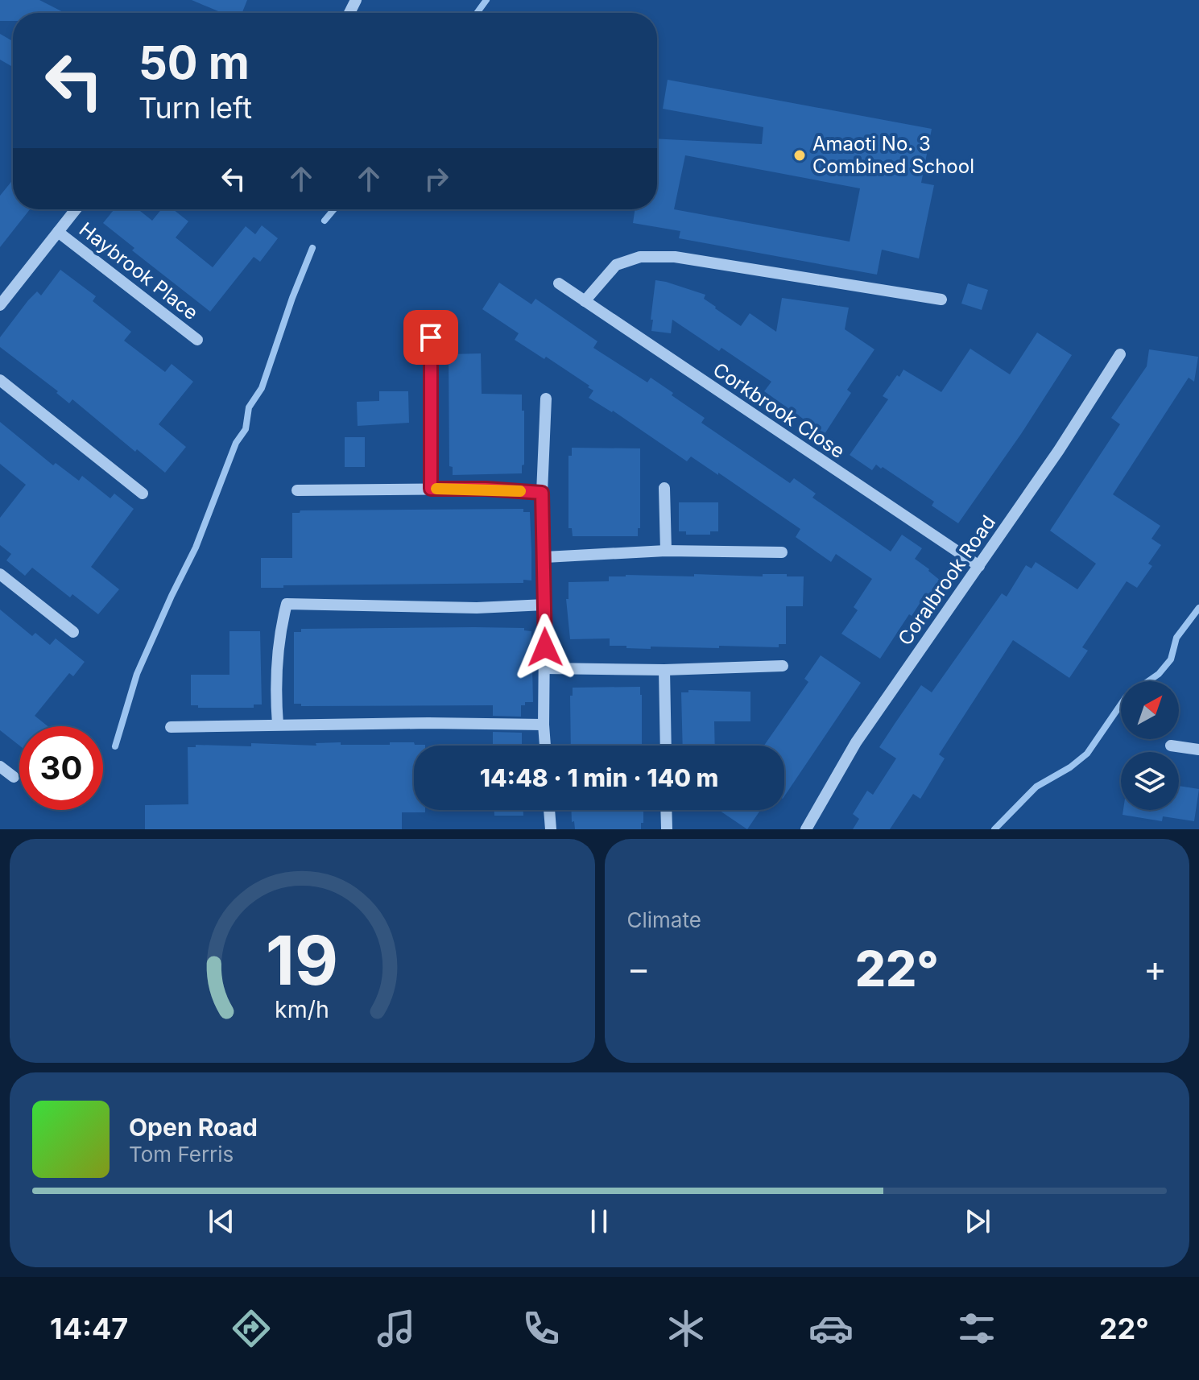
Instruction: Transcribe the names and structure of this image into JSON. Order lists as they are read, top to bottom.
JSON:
{
  "streets": {
    "street": ["Haybrook Place", "Corkbrook Close", "Coralbrook Road"]
  },
  "crossings": [
    ["Corkbrook Close", "Coralbrook Road"]
  ],
  "places": ["Amaoti No. 3 Combined School"],
  "north": "top right",
  "page": {
    "turn": ["50 m", "Turn left"],
    "limit": "30",
    "trip": "14:48 · 1 min · 140 m",
    "tile": "Climate",
    "heat": ["−", "22°", "+"],
    "song": ["Open Road", "Tom Ferris"],
    "tabs": ["14:47", "22°"],
    "gauge": ["19", "km/h"]
  }
}
